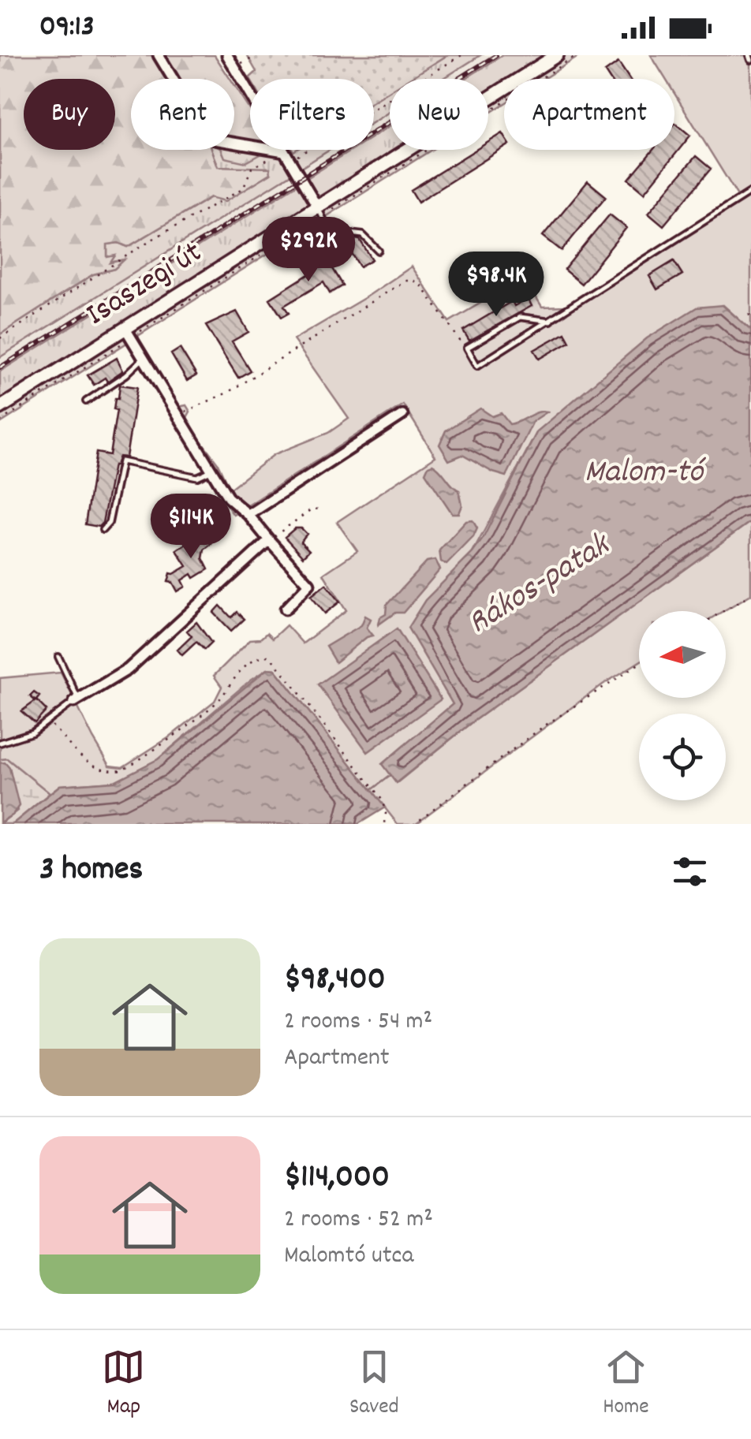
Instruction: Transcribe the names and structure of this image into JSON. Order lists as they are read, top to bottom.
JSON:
{
  "streets": {
    "main road": ["Isaszegi út"]
  },
  "water": ["Malom-tó", "Rákos-patak"],
  "north": "left",
  "page": {
    "status": "09:13",
    "chip": [
      "Buy",
      "Rent",
      "Filters",
      "New",
      "Apartment"
    ],
    "price": ["$292K", "$98.4K", "$114K"],
    "heading": "3 homes",
    "list": [
      {
        "name": "$98,400",
        "note": "2 rooms · 54 m² · Apartment"
      },
      {
        "name": "$114,000",
        "note": "2 rooms · 52 m² · Malomtó utca"
      }
    ],
    "tabs": ["Map", "Saved", "Home"]
  }
}
